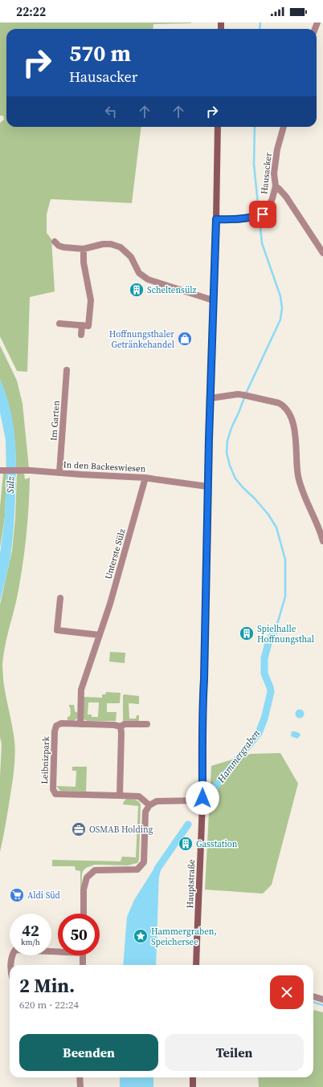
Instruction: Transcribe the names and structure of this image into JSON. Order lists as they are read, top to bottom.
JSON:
{
  "streets": {
    "main road": ["Hauptstraße"],
    "street": [
      "Hausacker",
      "Im Garten",
      "In den Backeswiesen",
      "Unterste Sülz",
      "Leibnizpark"
    ]
  },
  "crossings": [
    ["Hausacker", "Hauptstraße"],
    ["Im Garten", "In den Backeswiesen"],
    ["In den Backeswiesen", "Unterste Sülz"],
    ["In den Backeswiesen", "Hauptstraße"],
    ["Unterste Sülz", "Leibnizpark"]
  ],
  "water": ["Sülz", "Hammergraben"],
  "places": {
    "building": ["Scheltensülz", "Spielhalle Hoffnungsthal", "Gasstation"],
    "shop": ["Hoffnungsthaler Getränkehandel"],
    "office": ["OSMAB Holding"],
    "supermarket": ["Aldi Süd"],
    "place": ["Hammergraben, Speichersee"]
  },
  "page": {
    "status": "22:22",
    "turn": ["570 m", "Hausacker"],
    "speed": "42 km/h",
    "limit": "50",
    "heading": ["2 Min.", "620 m · 22:24"],
    "buttons": ["Beenden", "Teilen"]
  }
}
